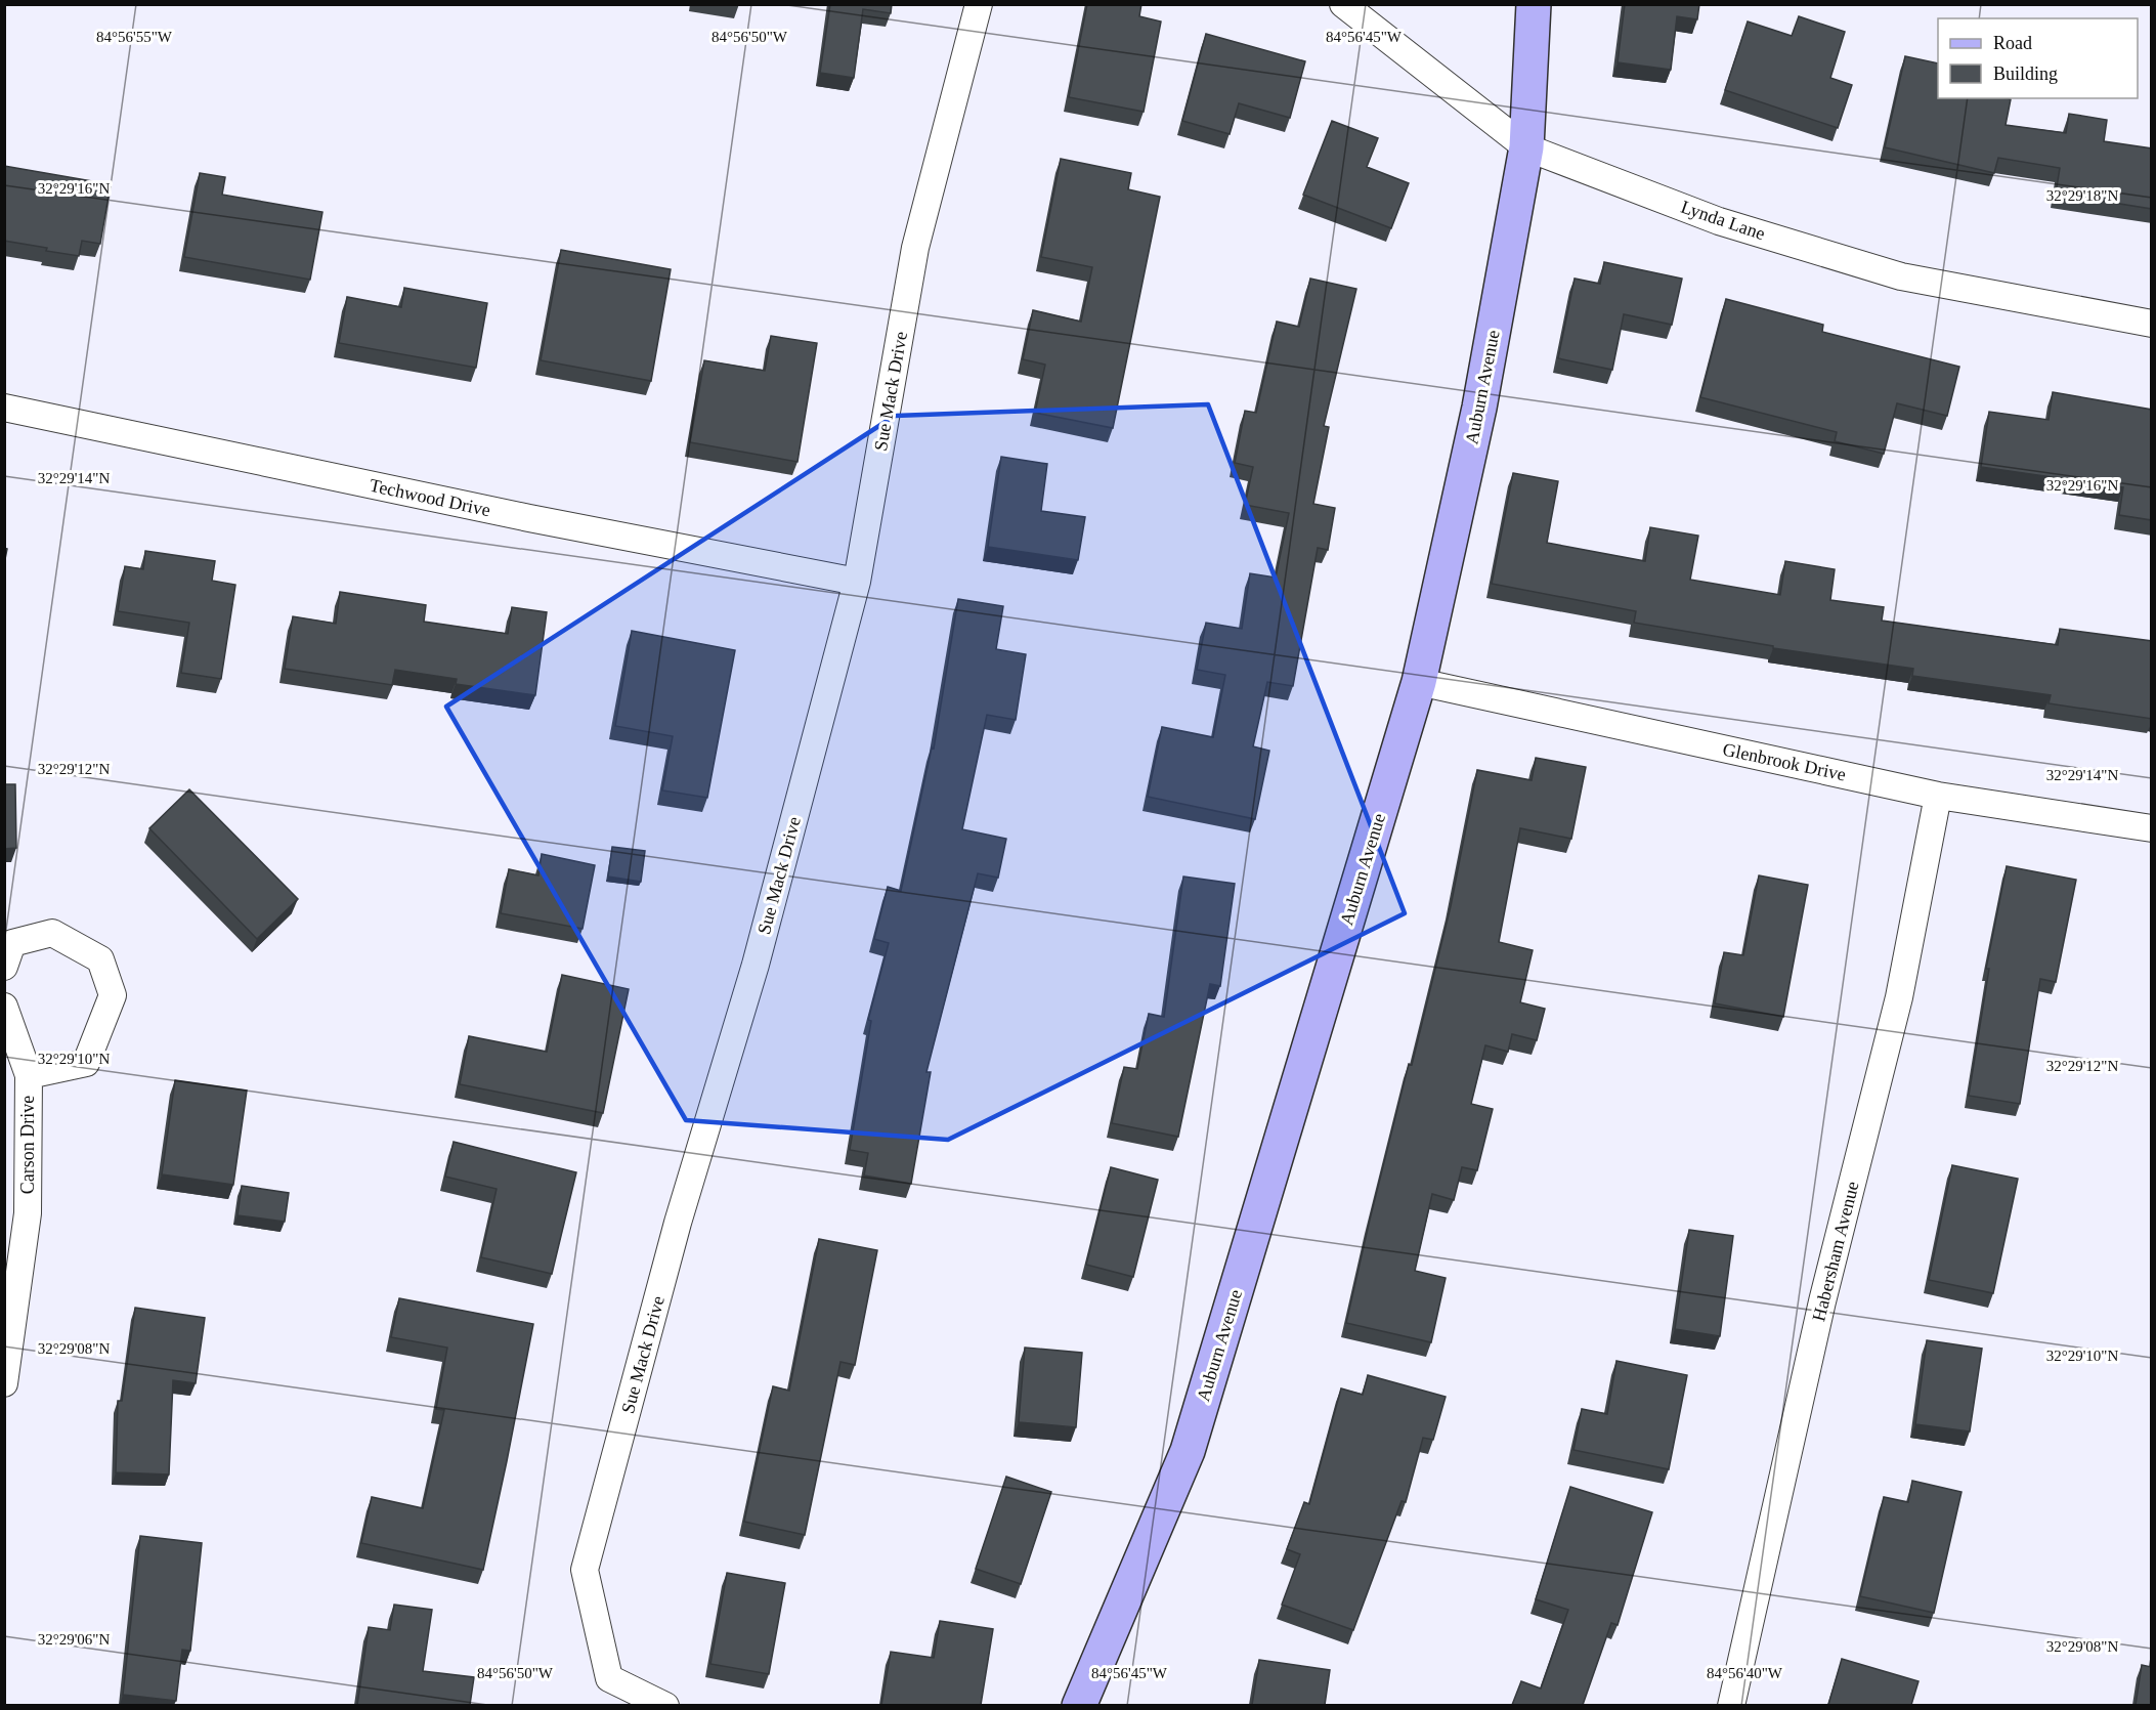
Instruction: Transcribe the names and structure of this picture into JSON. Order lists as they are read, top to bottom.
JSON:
{
  "streets": {
    "street": [
      "Lynda Lane",
      "Auburn Avenue",
      "Sue Mack Drive",
      "Techwood Drive",
      "Glenbrook Drive",
      "Carson Drive",
      "Habersham Avenue"
    ]
  },
  "crossings": [
    ["Lynda Lane", "Auburn Avenue"],
    ["Auburn Avenue", "Glenbrook Drive"],
    ["Sue Mack Drive", "Techwood Drive"],
    ["Glenbrook Drive", "Habersham Avenue"]
  ],
  "legend": ["Road", "Building"],
  "coordinates": [
    "84°56'55\"W",
    "84°56'50\"W",
    "84°56'45\"W",
    "32°29'16\"N",
    "32°29'18\"N",
    "32°29'14\"N",
    "32°29'12\"N",
    "32°29'10\"N",
    "32°29'08\"N",
    "32°29'06\"N",
    "84°56'40\"W"
  ]
}
